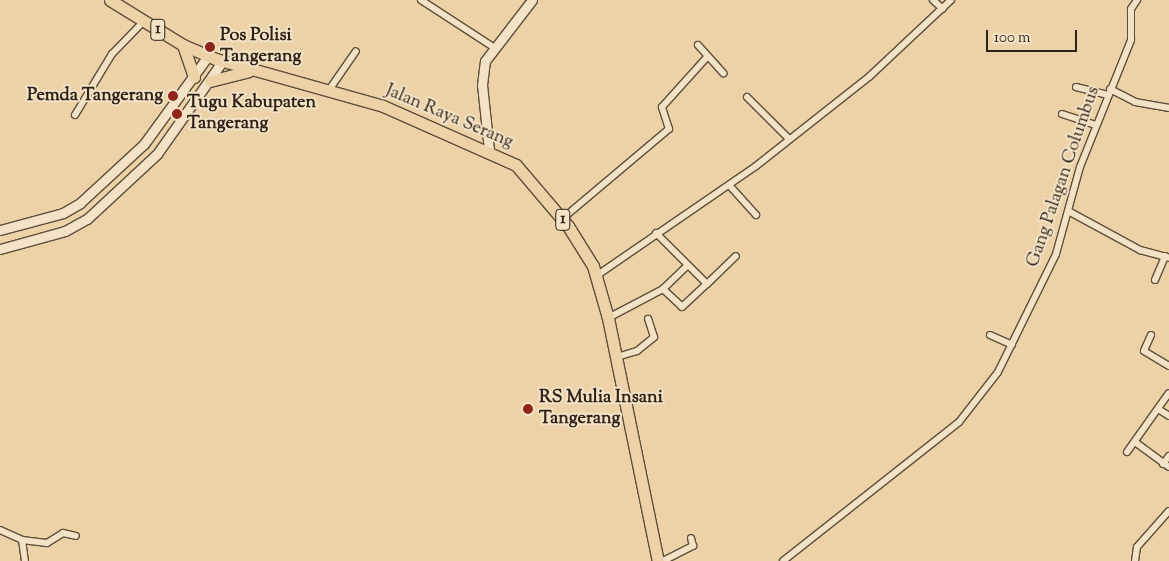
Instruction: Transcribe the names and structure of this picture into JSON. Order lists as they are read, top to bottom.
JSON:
{
  "streets": {
    "highway": ["1", "Jalan Raya Serang"],
    "street": ["Gang Palagan Columbus"]
  },
  "places": [
    "Pos Polisi Tangerang",
    "Pemda Tangerang",
    "Tugu Kabupaten Tangerang",
    "RS Mulia Insani Tangerang"
  ],
  "scale_bar": "100 m"
}
